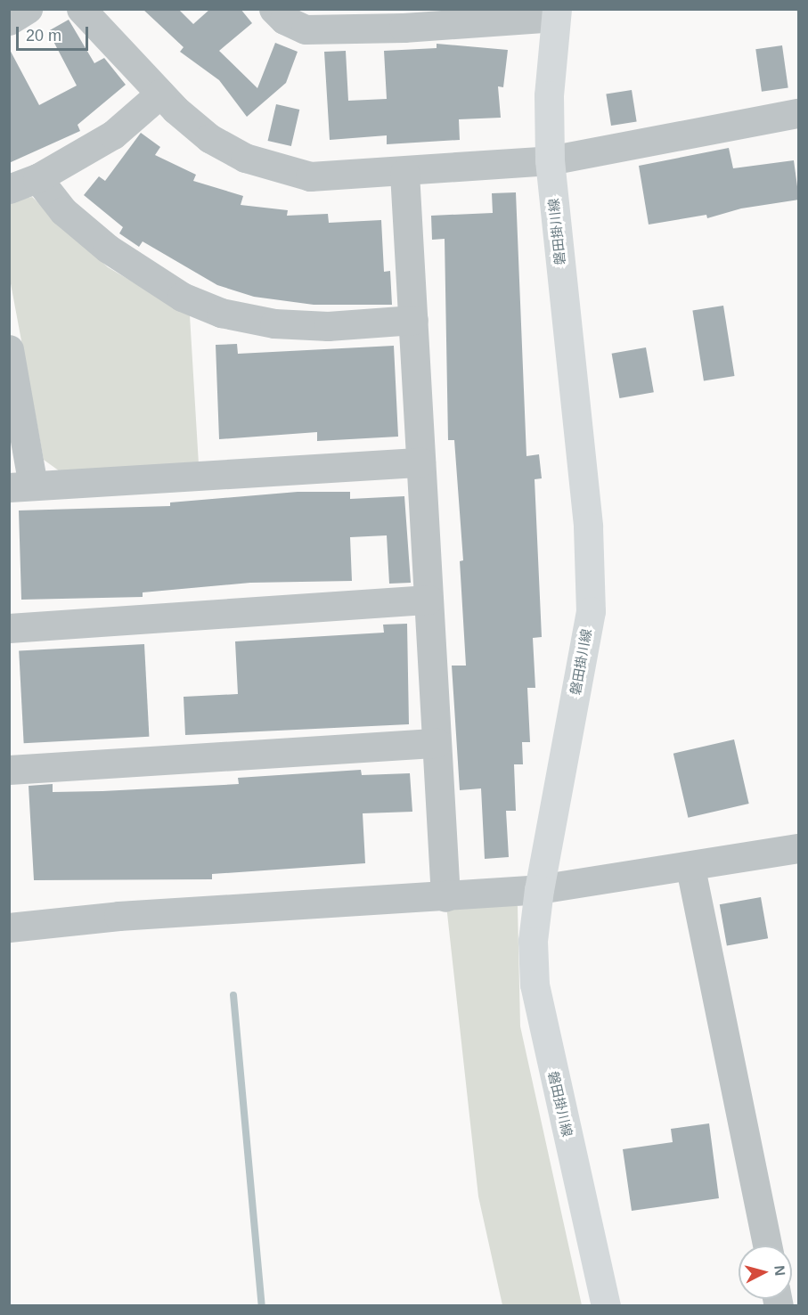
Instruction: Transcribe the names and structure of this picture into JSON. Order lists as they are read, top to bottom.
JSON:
{
  "streets": {
    "main road": ["磐田掛川線"]
  },
  "scale_bar": "20 m",
  "north": "right"
}
